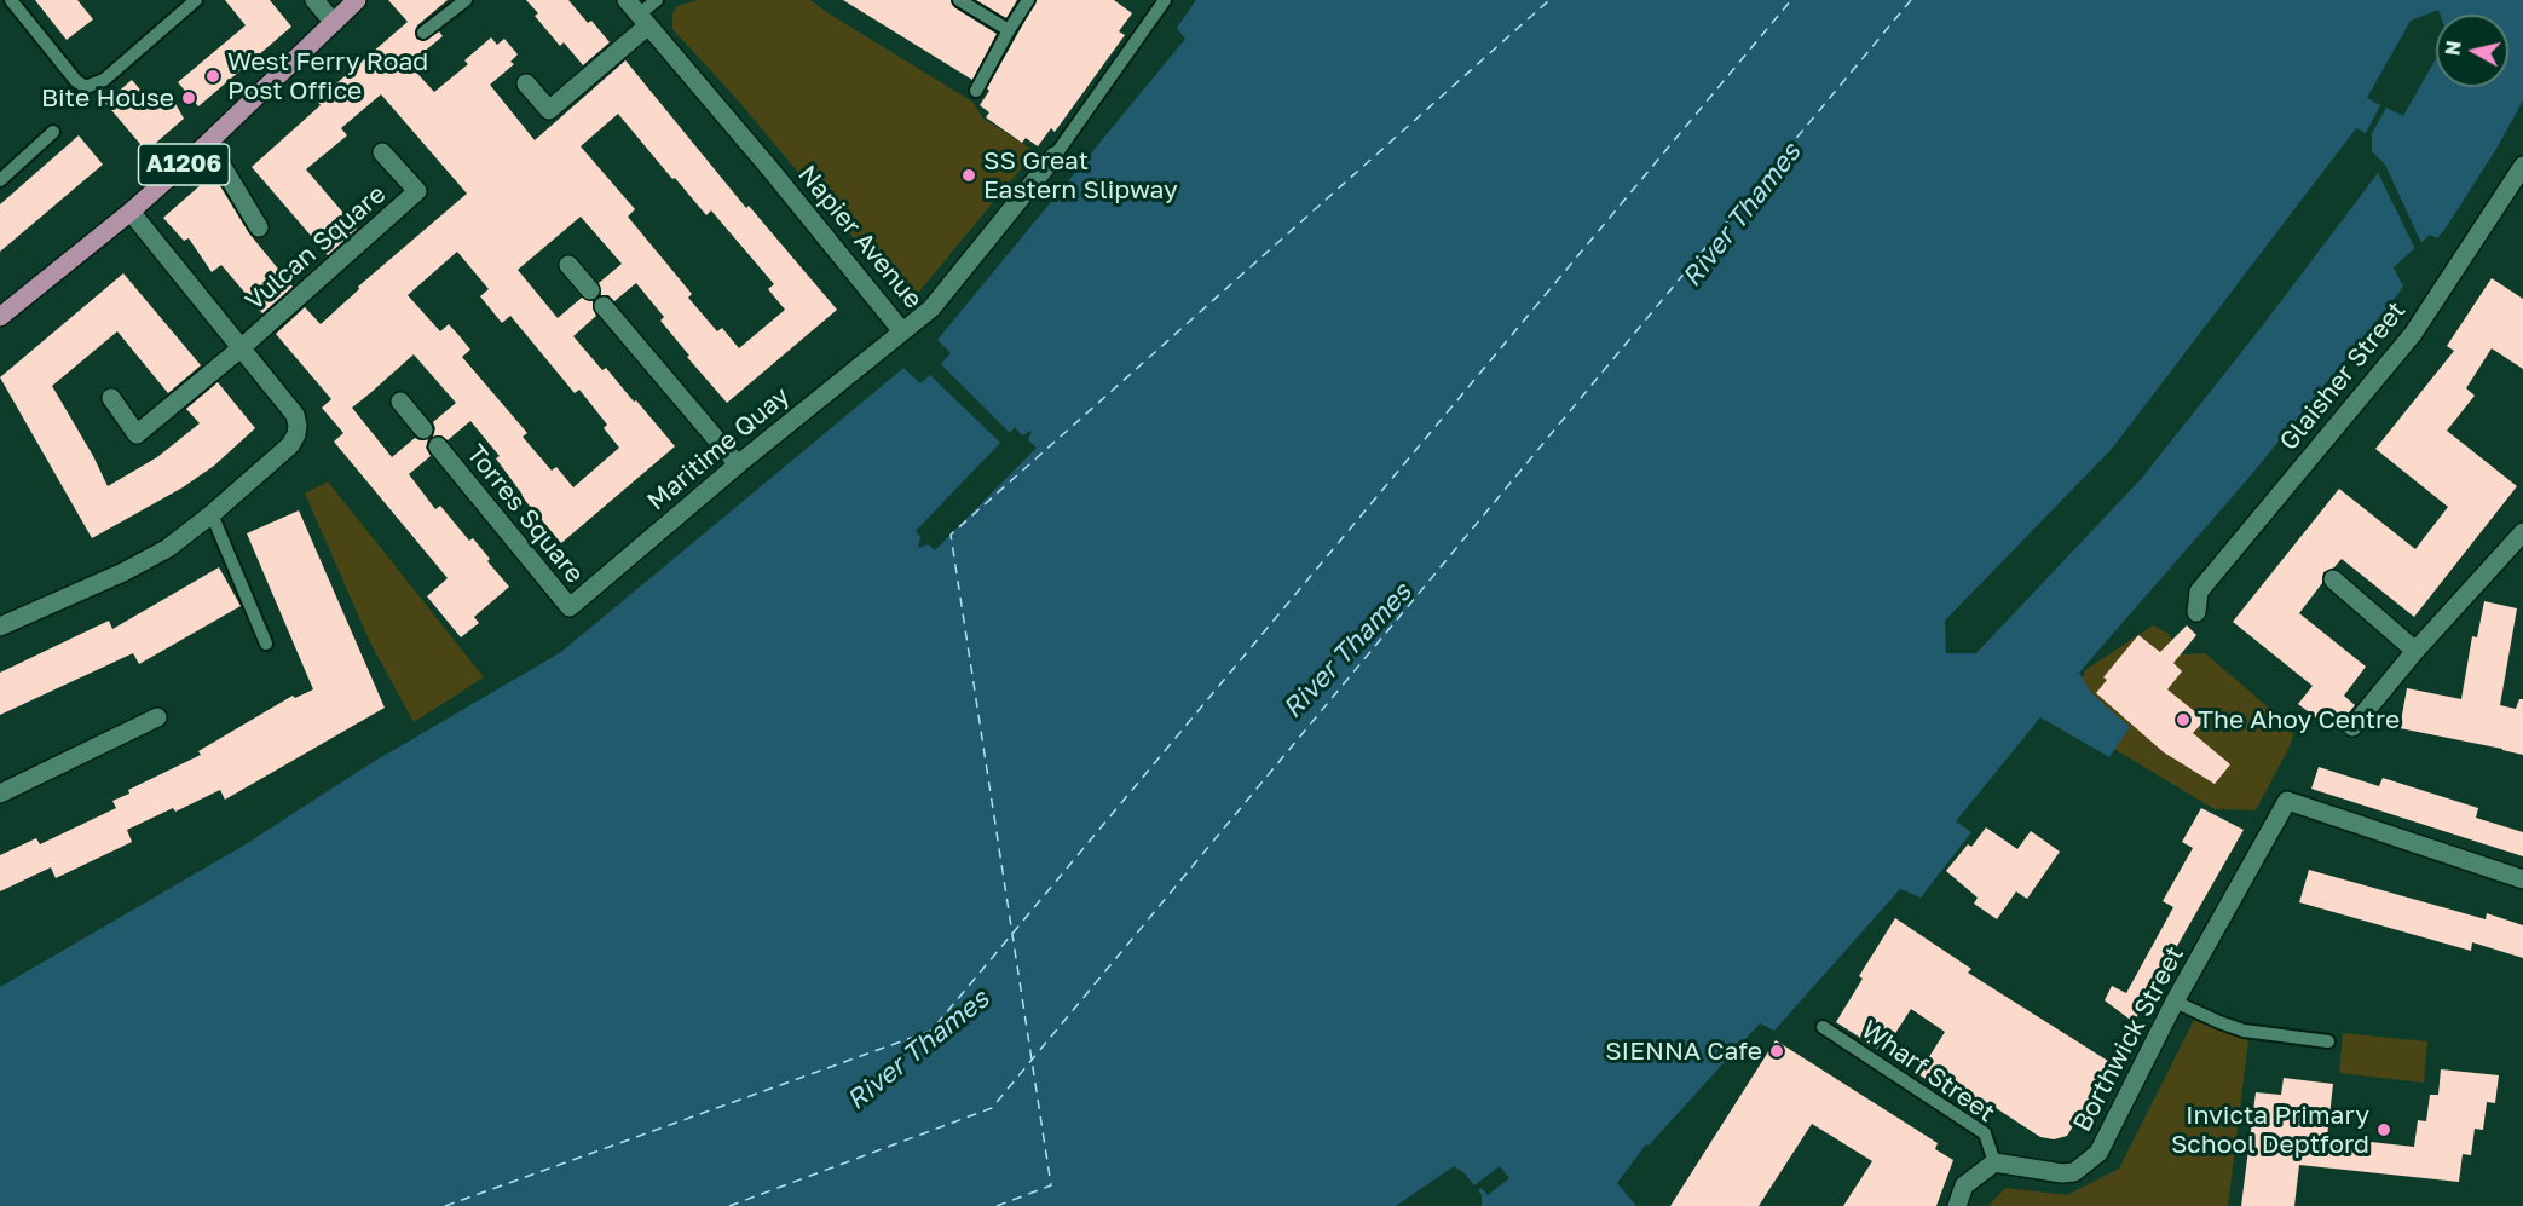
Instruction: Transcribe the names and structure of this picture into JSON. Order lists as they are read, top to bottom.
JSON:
{
  "streets": {
    "main road": ["A1206"],
    "street": [
      "Napier Avenue",
      "Vulcan Square",
      "Glaisher Street",
      "Maritime Quay",
      "Torres Square",
      "Borthwick Street"
    ],
    "lane": ["Wharf Street"]
  },
  "crossings": [
    ["Napier Avenue", "Maritime Quay"],
    ["Maritime Quay", "Torres Square"],
    ["Borthwick Street", "Wharf Street"]
  ],
  "water": ["River Thames"],
  "places": [
    "West Ferry Road Post Office",
    "Bite House",
    "SS Great Eastern Slipway",
    "The Ahoy Centre",
    "SIENNA Cafe",
    "Invicta Primary School Deptford"
  ],
  "north": "left"
}
